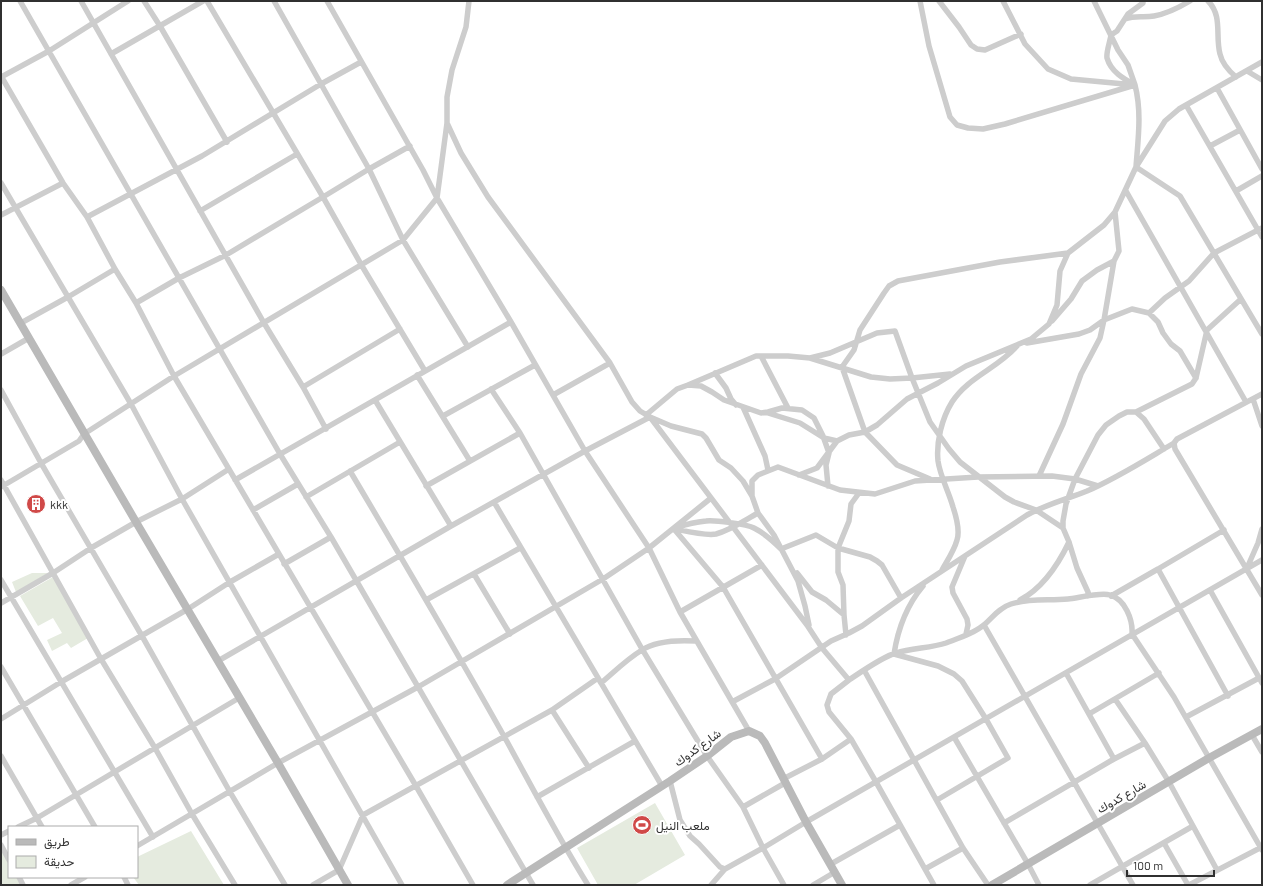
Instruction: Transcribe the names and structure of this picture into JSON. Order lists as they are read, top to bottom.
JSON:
{
  "streets": {
    "street": ["شارع كدوك"]
  },
  "places": {
    "building": ["kkk"],
    "sports": ["ملعب النيل"]
  },
  "legend": ["طريق", "حديقة"],
  "scale_bar": "100 m"
}
